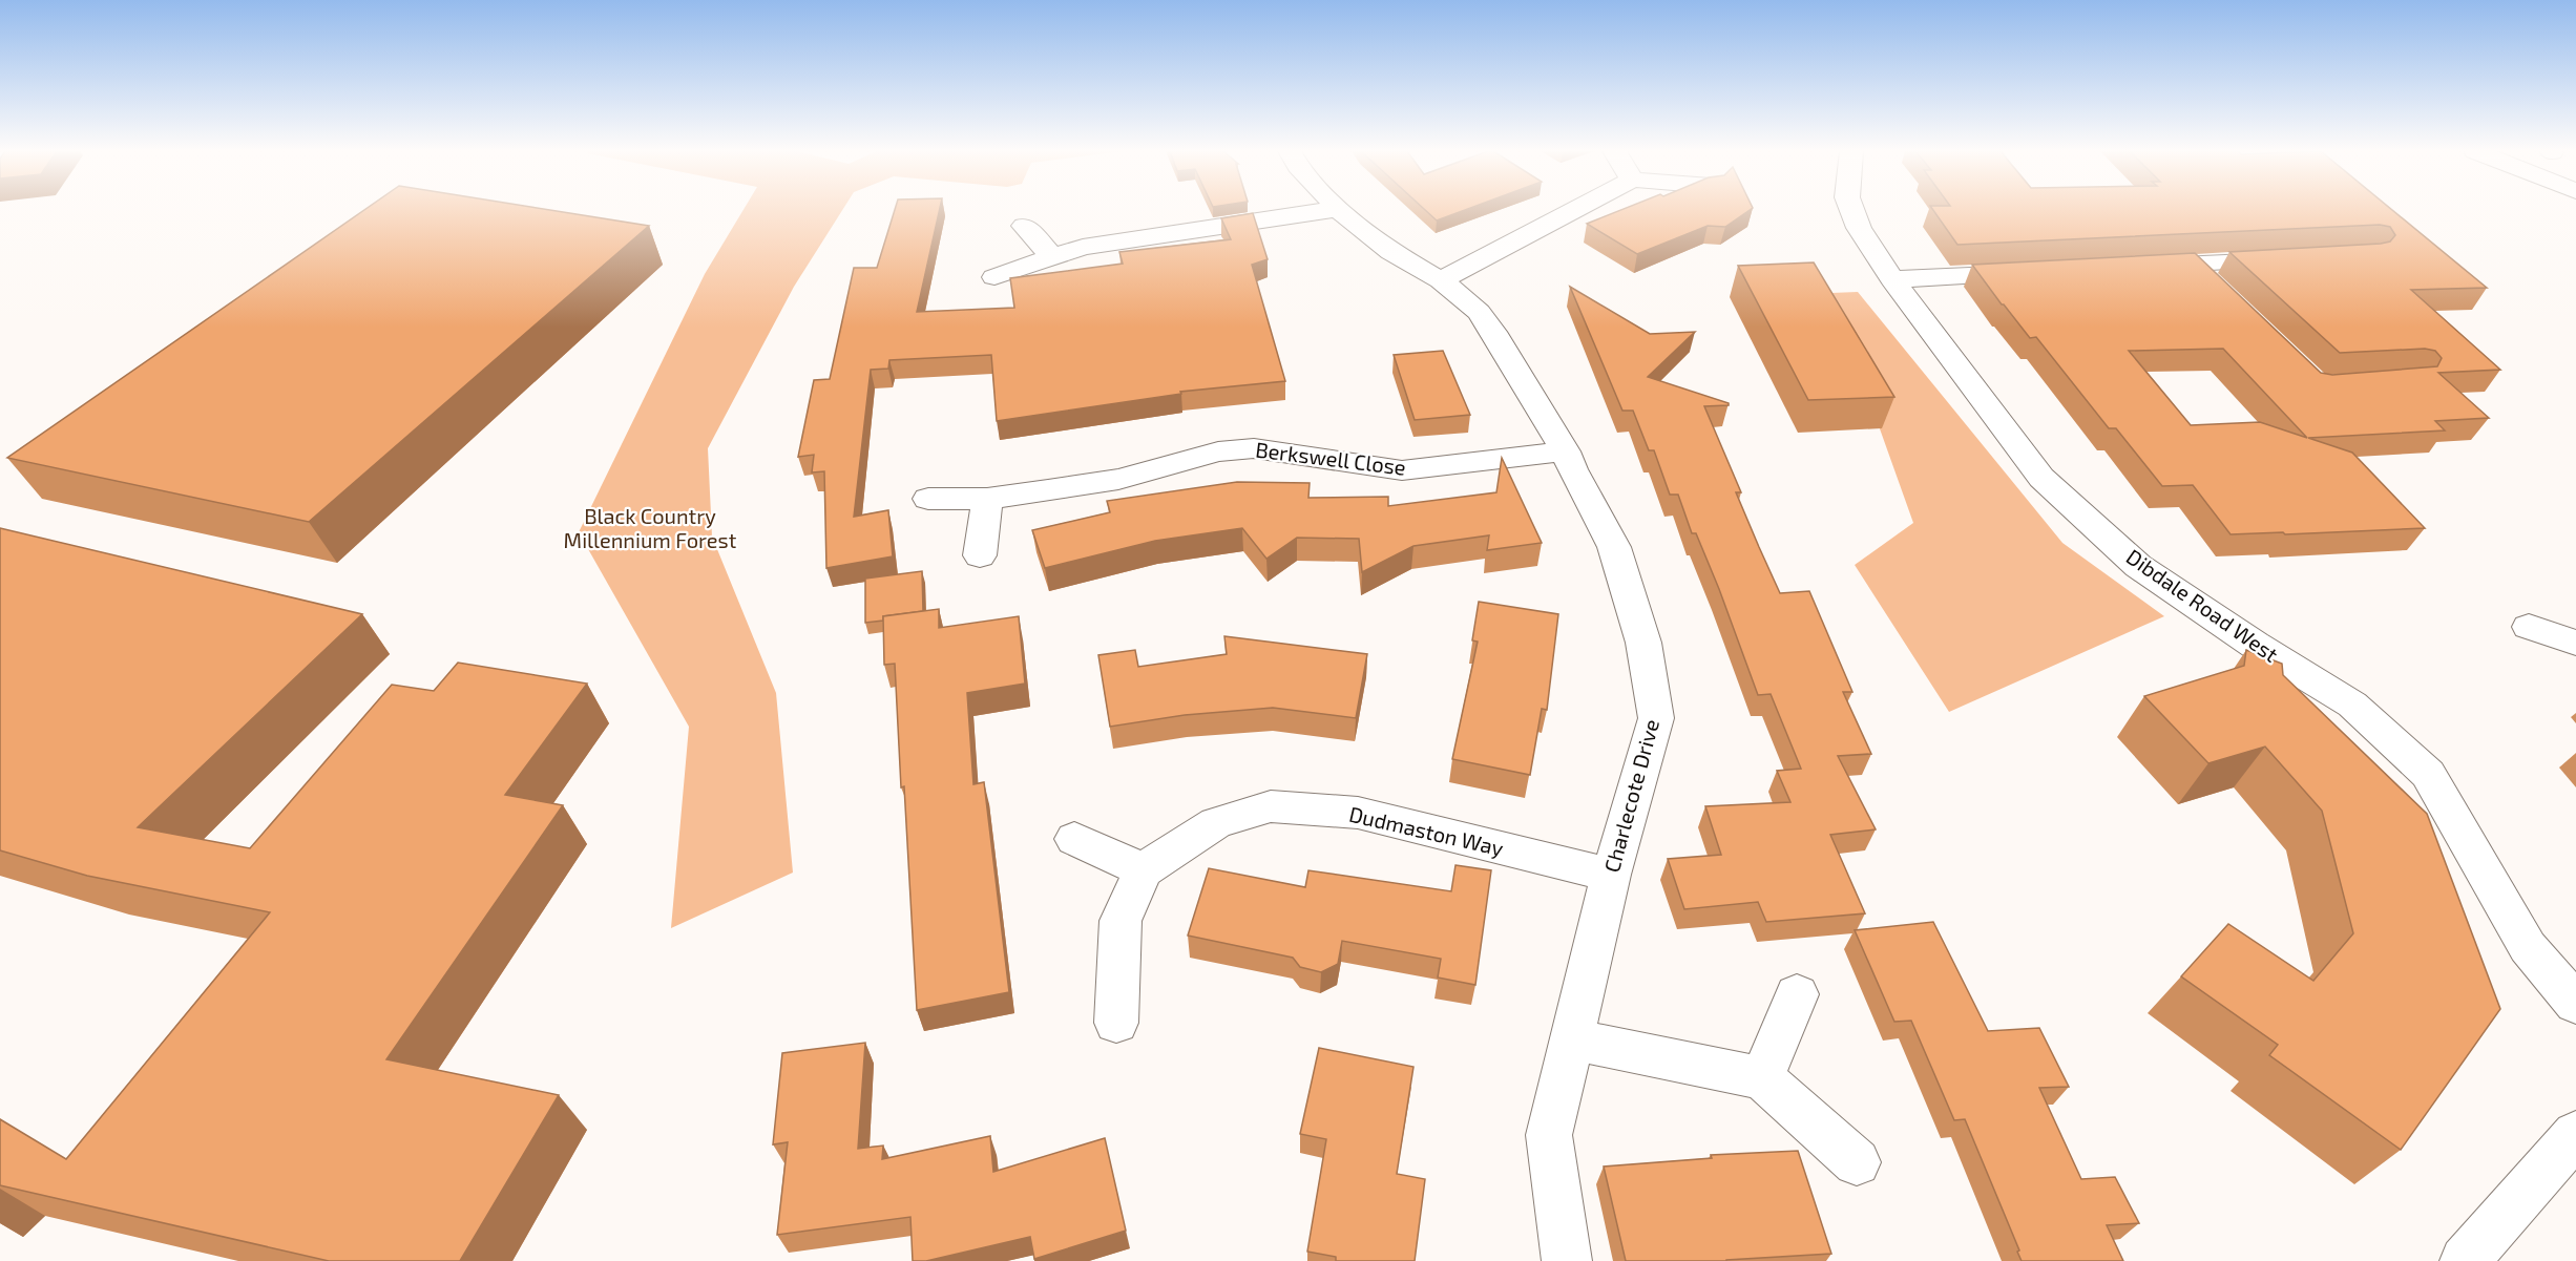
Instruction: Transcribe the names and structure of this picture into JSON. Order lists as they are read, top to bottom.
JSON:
{
  "streets": {
    "street": [
      "Berkswell Close",
      "Dibdale Road West",
      "Charlecote Drive",
      "Dudmaston Way"
    ]
  },
  "crossings": [
    ["Berkswell Close", "Charlecote Drive"],
    ["Charlecote Drive", "Dudmaston Way"]
  ],
  "parks": ["Black Country Millennium Forest"]
}
